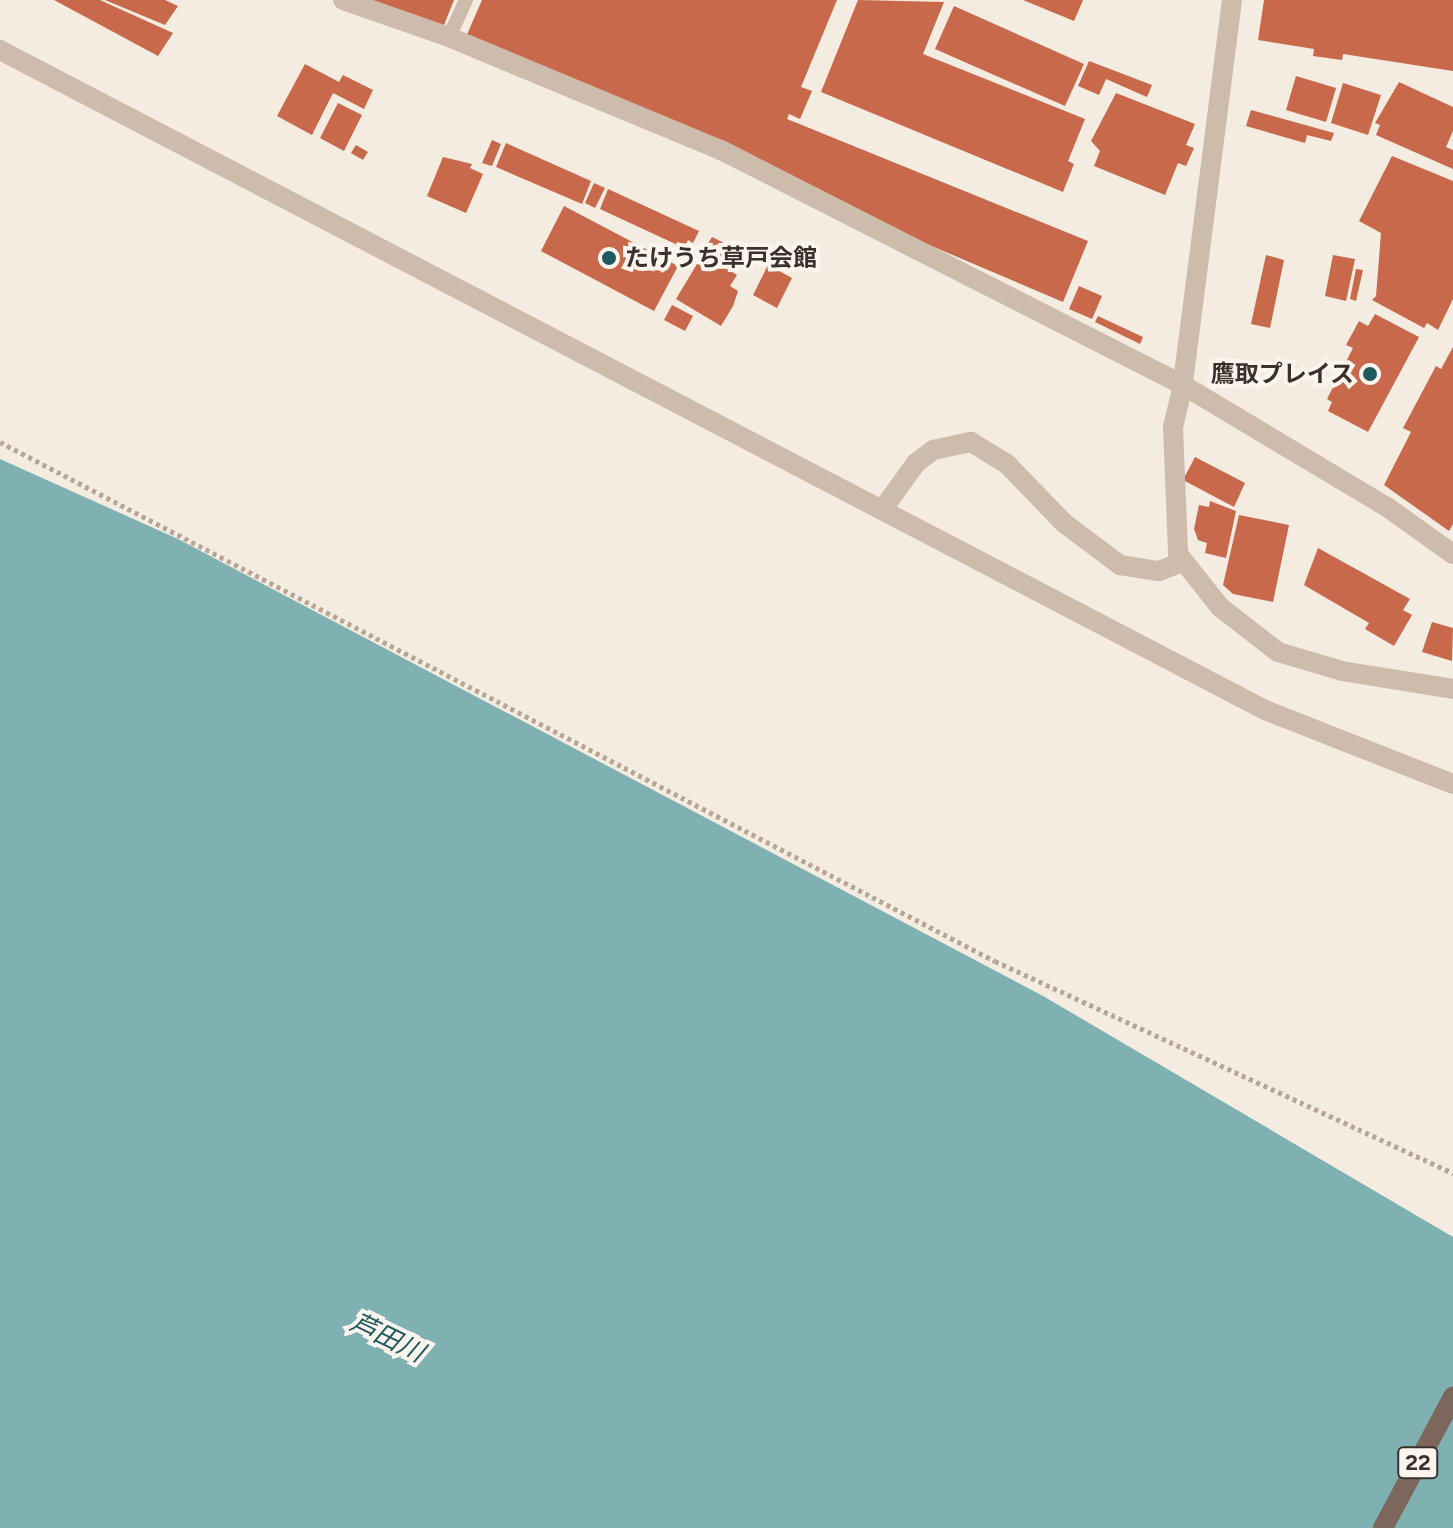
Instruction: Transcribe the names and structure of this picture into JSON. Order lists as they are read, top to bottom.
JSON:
{
  "streets": {
    "main road": ["22"]
  },
  "water": ["芦田川"],
  "places": ["たけうち草戸会館", "鷹取プレイス"]
}
